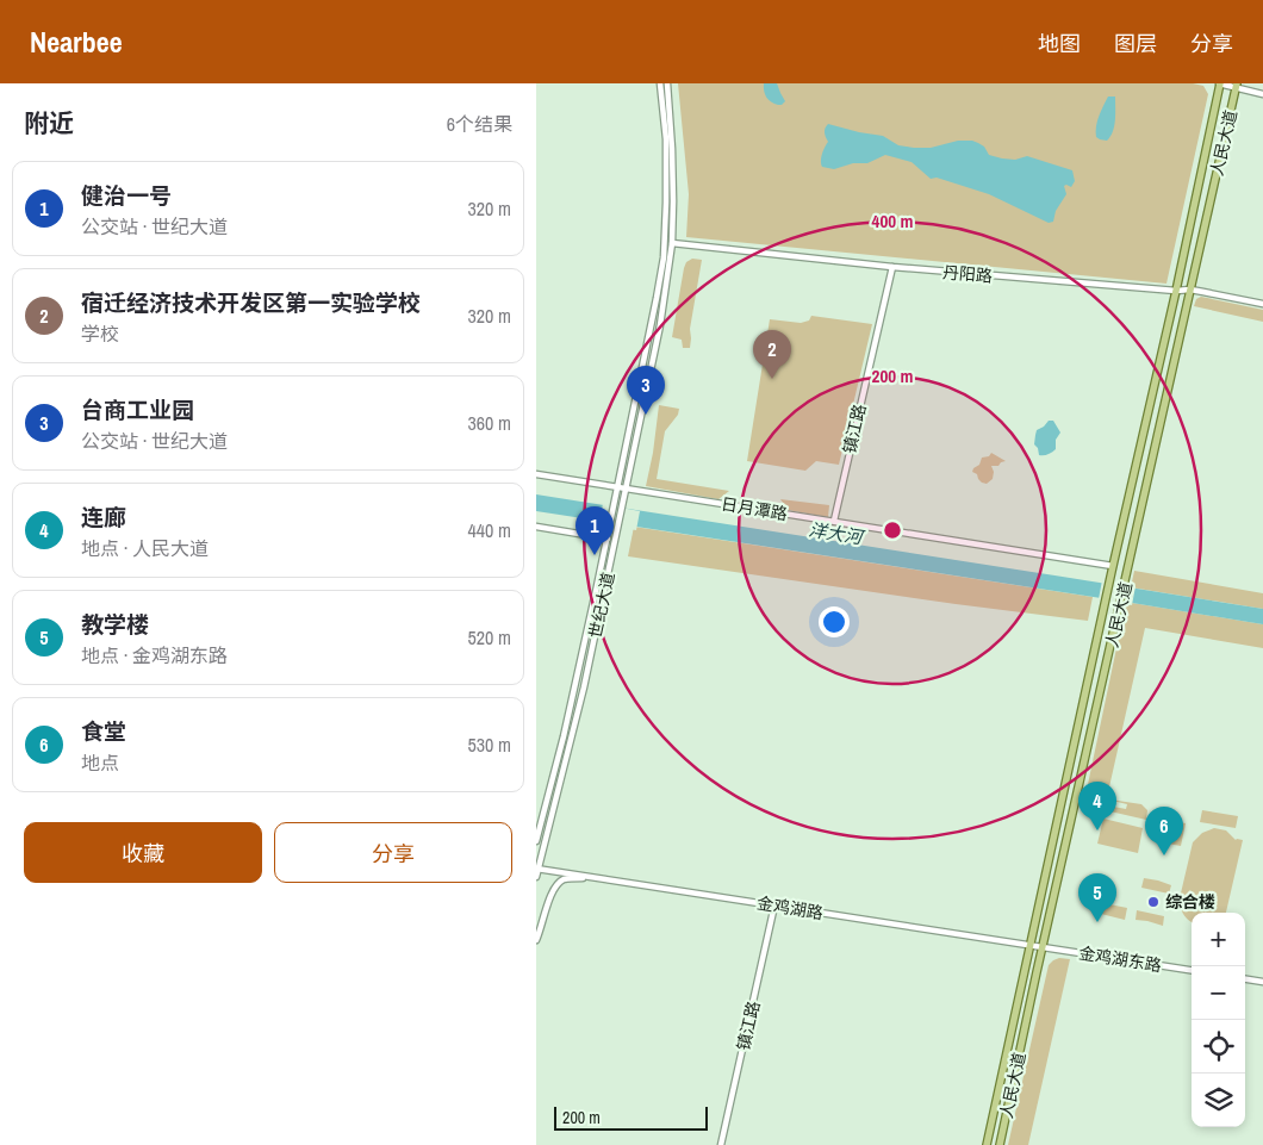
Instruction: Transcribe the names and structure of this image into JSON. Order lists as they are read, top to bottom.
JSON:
{
  "streets": {
    "main road": ["人民大道"],
    "street": [
      "丹阳路",
      "镇江路",
      "日月潭路",
      "世纪大道",
      "金鸡湖路",
      "金鸡湖东路"
    ]
  },
  "crossings": [
    ["人民大道", "丹阳路"],
    ["人民大道", "日月潭路"],
    ["人民大道", "金鸡湖路"],
    ["人民大道", "金鸡湖东路"],
    ["丹阳路", "镇江路"],
    ["丹阳路", "世纪大道"],
    ["镇江路", "日月潭路"],
    ["镇江路", "金鸡湖路"],
    ["日月潭路", "世纪大道"],
    ["世纪大道", "金鸡湖路"],
    ["金鸡湖路", "金鸡湖东路"]
  ],
  "water": ["洋大河"],
  "places": ["综合楼"],
  "scale_bar": "200 m",
  "page": {
    "header": "Nearbee",
    "nav": ["地图", "图层", "分享"],
    "heading": ["附近", "6个结果"],
    "list": [
      {
        "mark": "1",
        "name": "健治一号",
        "note": "公交站 · 世纪大道",
        "value": "320 m"
      },
      {
        "mark": "2",
        "name": "宿迁经济技术开发区第一实验学校",
        "note": "学校",
        "value": "320 m"
      },
      {
        "mark": "3",
        "name": "台商工业园",
        "note": "公交站 · 世纪大道",
        "value": "360 m"
      },
      {
        "mark": "4",
        "name": "连廊",
        "note": "地点 · 人民大道",
        "value": "440 m"
      },
      {
        "mark": "5",
        "name": "教学楼",
        "note": "地点 · 金鸡湖东路",
        "value": "520 m"
      },
      {
        "mark": "6",
        "name": "食堂",
        "note": "地点",
        "value": "530 m"
      }
    ],
    "pins": [
      "2",
      "3",
      "1",
      "4",
      "6",
      "5"
    ],
    "buttons": ["收藏", "分享"],
    "map_buttons": ["+", "−"],
    "scale": "200 m"
  },
  "rings": ["400 m", "200 m"]
}
